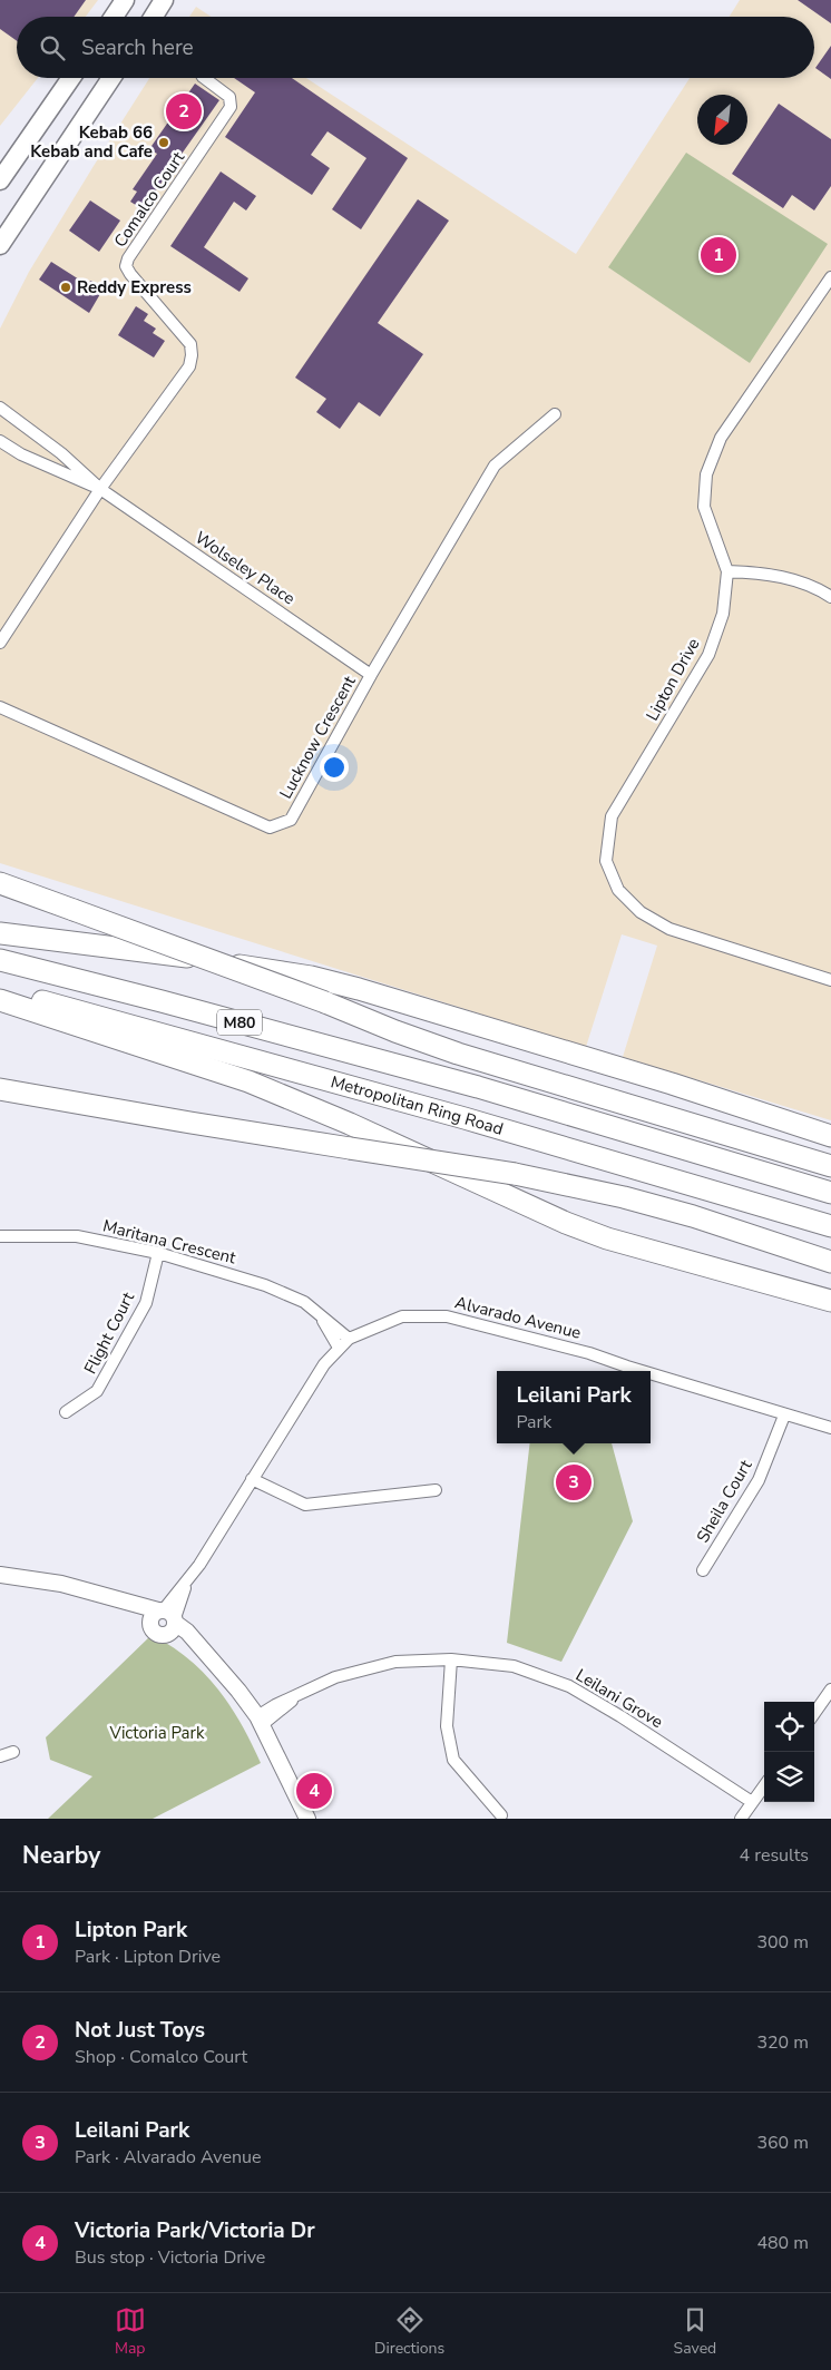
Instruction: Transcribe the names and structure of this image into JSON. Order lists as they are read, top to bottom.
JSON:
{
  "streets": {
    "highway": ["M80", "Metropolitan Ring Road"],
    "street": [
      "Comalco Court",
      "Wolseley Place",
      "Lipton Drive",
      "Lucknow Crescent",
      "Maritana Crescent",
      "Alvarado Avenue",
      "Flight Court",
      "Sheila Court",
      "Leilani Grove"
    ]
  },
  "crossings": [
    ["Comalco Court", "Wolseley Place"],
    ["Wolseley Place", "Lucknow Crescent"],
    ["Maritana Crescent", "Alvarado Avenue"],
    ["Maritana Crescent", "Flight Court"],
    ["Alvarado Avenue", "Sheila Court"]
  ],
  "parks": ["Victoria Park"],
  "places": ["Kebab 66 Kebab and Cafe", "Reddy Express"],
  "north": "bottom left",
  "page": {
    "search": "Search here",
    "pins": [
      "2",
      "1",
      "3",
      "4"
    ],
    "popup": ["Leilani Park", "Park"],
    "heading": ["Nearby", "4 results"],
    "list": [
      {
        "mark": "1",
        "name": "Lipton Park",
        "note": "Park · Lipton Drive",
        "value": "300 m"
      },
      {
        "mark": "2",
        "name": "Not Just Toys",
        "note": "Shop · Comalco Court",
        "value": "320 m"
      },
      {
        "mark": "3",
        "name": "Leilani Park",
        "note": "Park · Alvarado Avenue",
        "value": "360 m"
      },
      {
        "mark": "4",
        "name": "Victoria Park/Victoria Dr",
        "note": "Bus stop · Victoria Drive",
        "value": "480 m"
      }
    ],
    "nav": ["Map", "Directions", "Saved"]
  }
}
